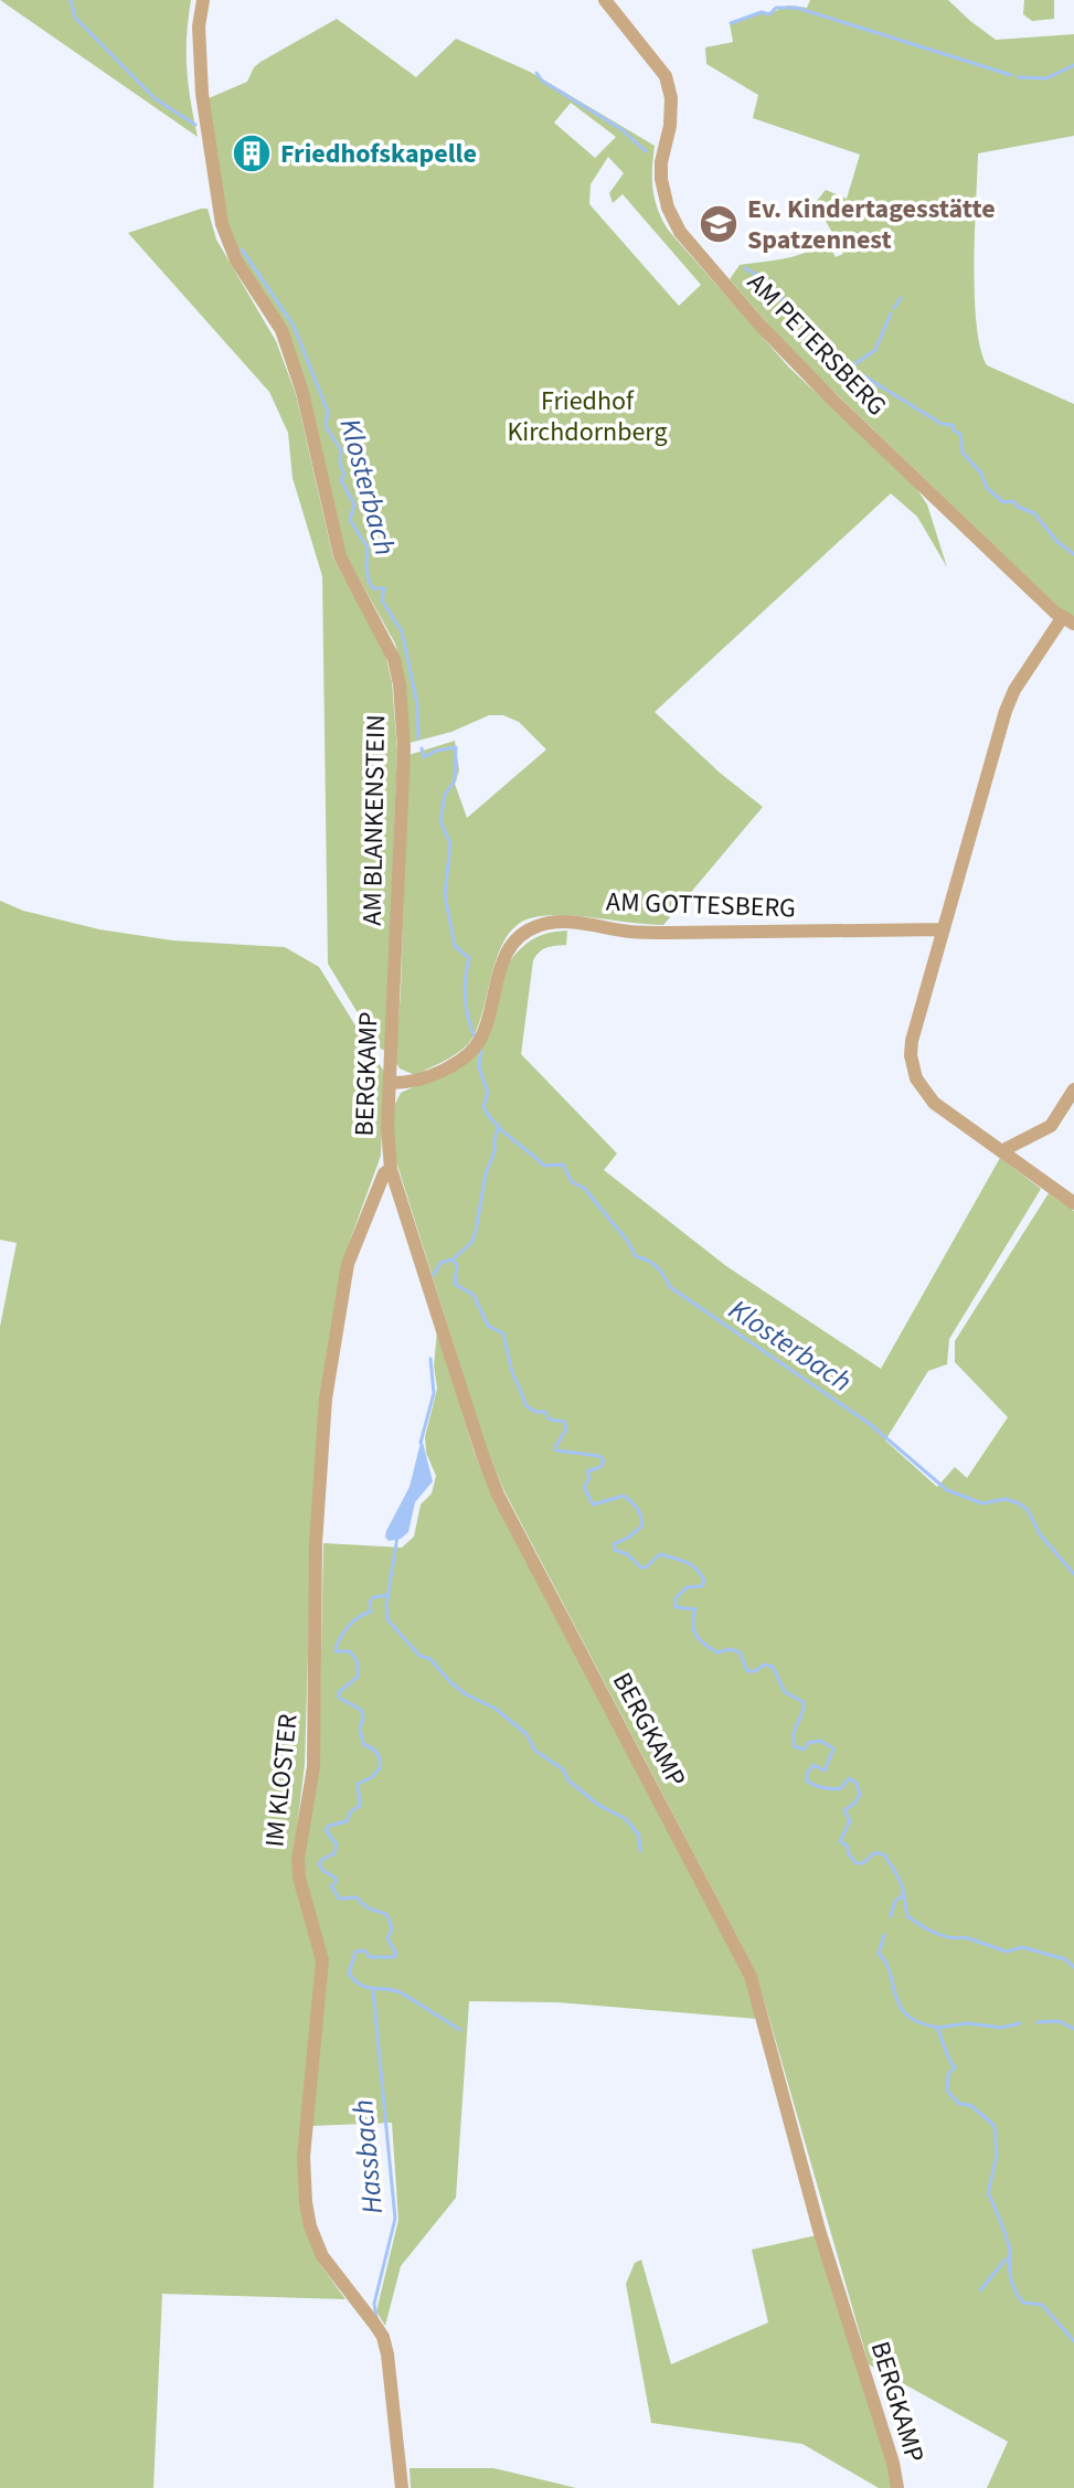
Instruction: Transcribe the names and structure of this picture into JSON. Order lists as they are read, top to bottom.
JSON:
{
  "streets": {
    "street": [
      "AM PETERSBERG",
      "AM BLANKENSTEIN",
      "AM GOTTESBERG",
      "BERGKAMP",
      "IM KLOSTER"
    ]
  },
  "crossings": [
    ["AM BLANKENSTEIN", "BERGKAMP"],
    ["AM GOTTESBERG", "BERGKAMP"],
    ["BERGKAMP", "IM KLOSTER"]
  ],
  "water": ["Klosterbach", "Hassbach"],
  "parks": ["Friedhof Kirchdornberg"],
  "places": {
    "building": ["Friedhofskapelle"],
    "school or university": ["Ev. Kindertagesstätte Spatzennest"]
  }
}
